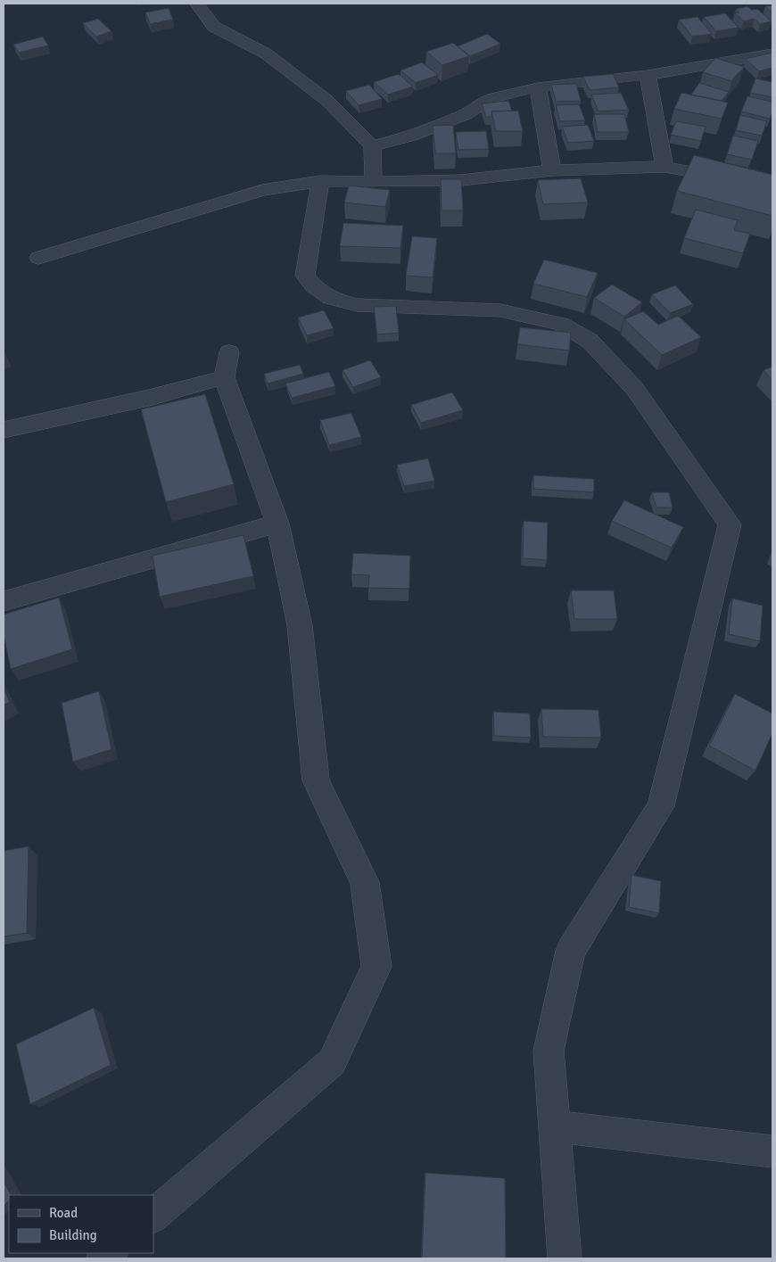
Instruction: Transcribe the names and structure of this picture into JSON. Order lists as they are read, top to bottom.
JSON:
{
  "legend": ["Road", "Building"]
}
